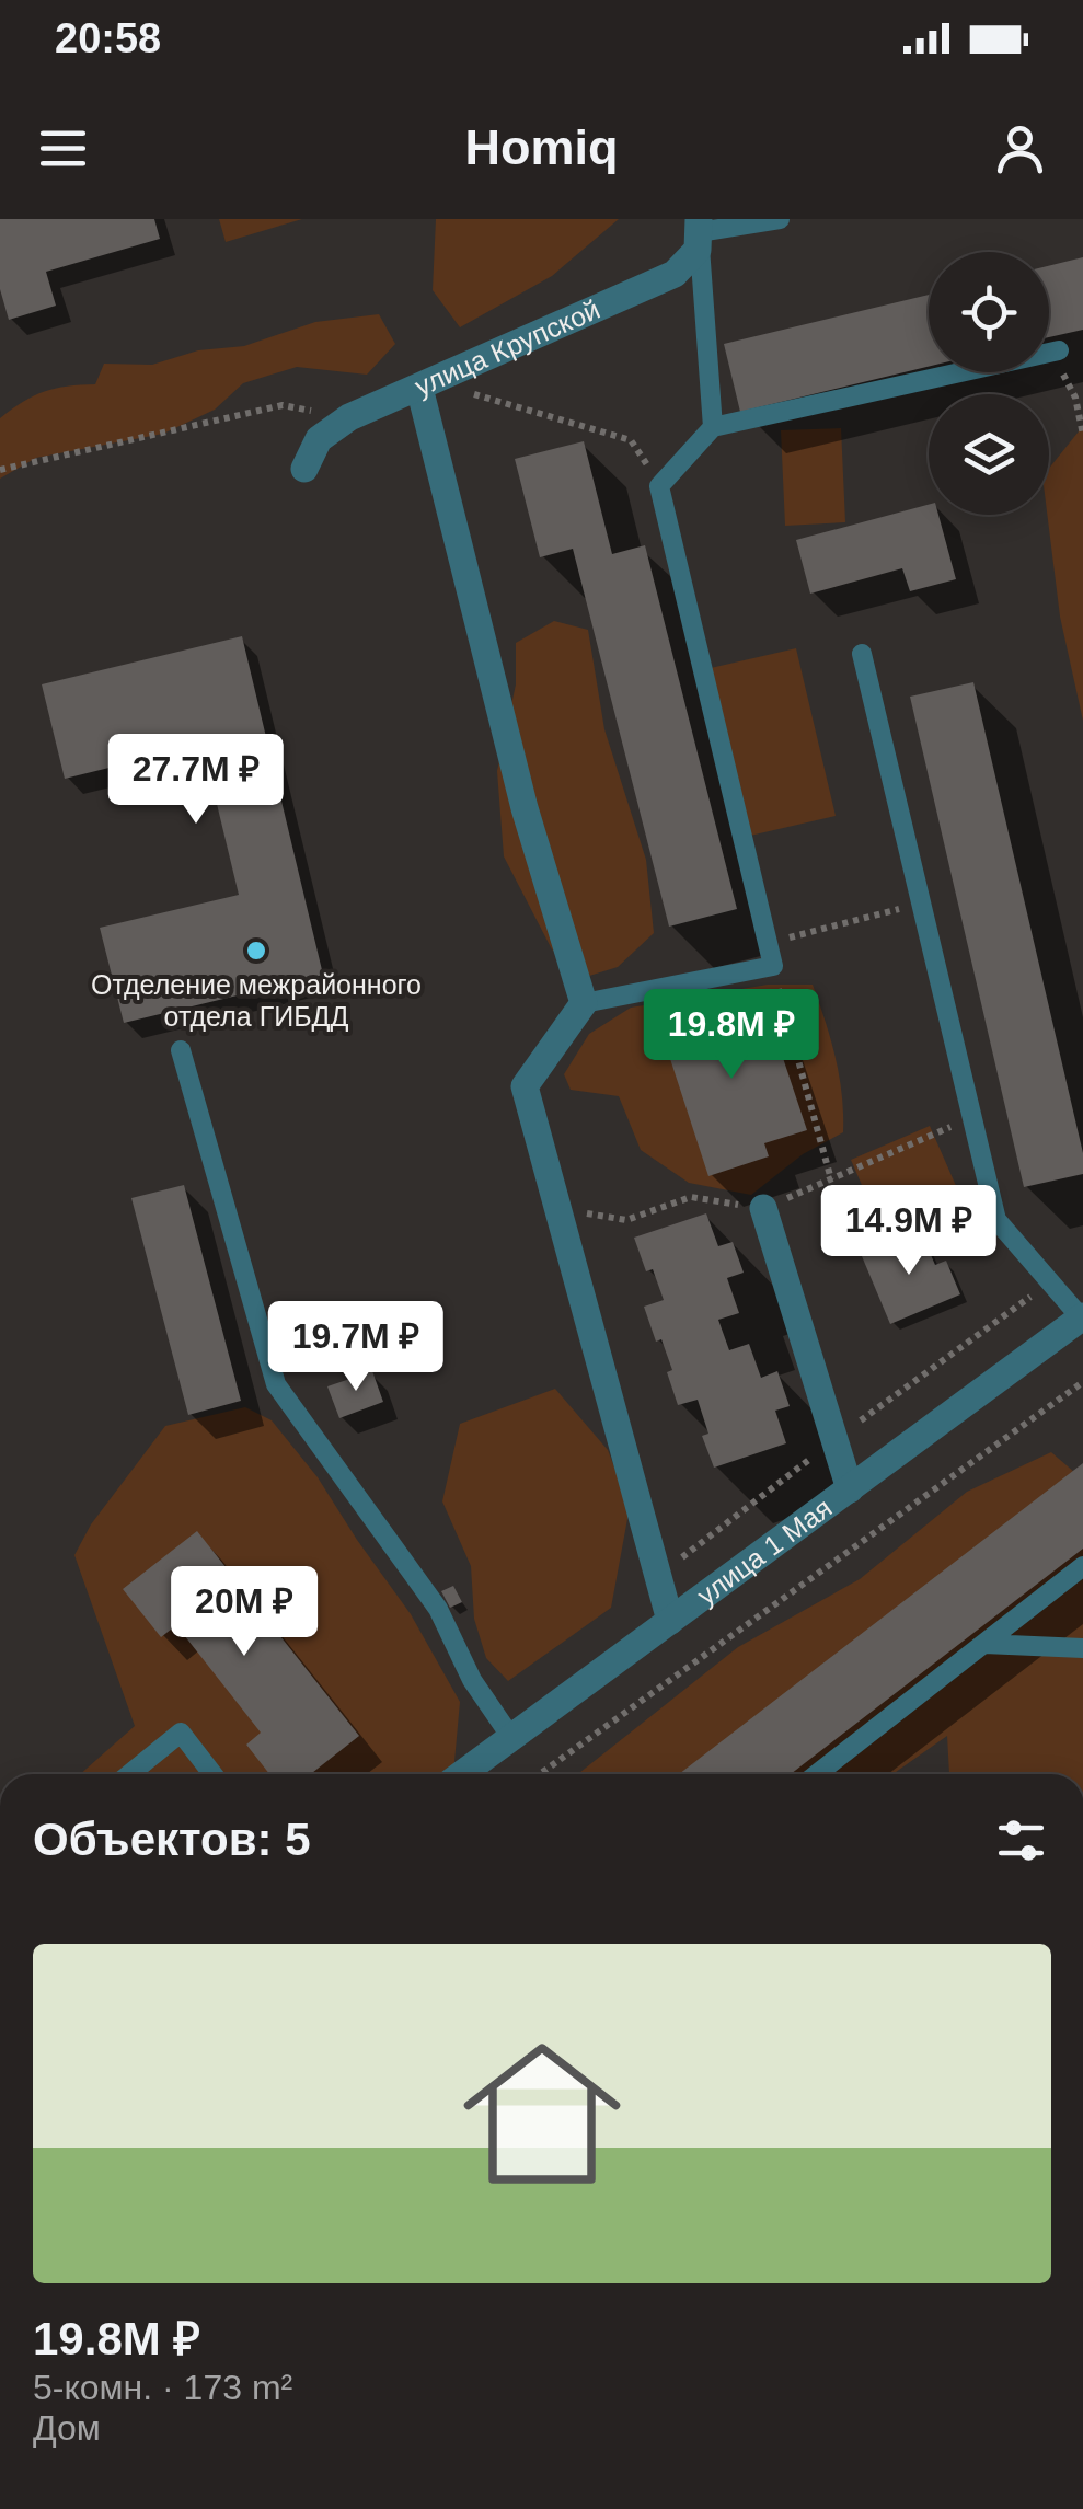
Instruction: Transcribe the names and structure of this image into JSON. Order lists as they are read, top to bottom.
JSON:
{
  "streets": {
    "street": ["улица Крупской", "улица 1 Мая"]
  },
  "places": ["Отделение межрайонного отдела ГИБДД"],
  "page": {
    "status": "20:58",
    "header": "Homiq",
    "price": [
      "27.7M ₽",
      "19.8M ₽",
      "14.9M ₽",
      "19.7M ₽",
      "20M ₽"
    ],
    "heading": "Объектов: 5",
    "list": [
      {
        "name": "19.8M ₽",
        "note": "5-комн. · 173 m² · Дом"
      }
    ]
  }
}
